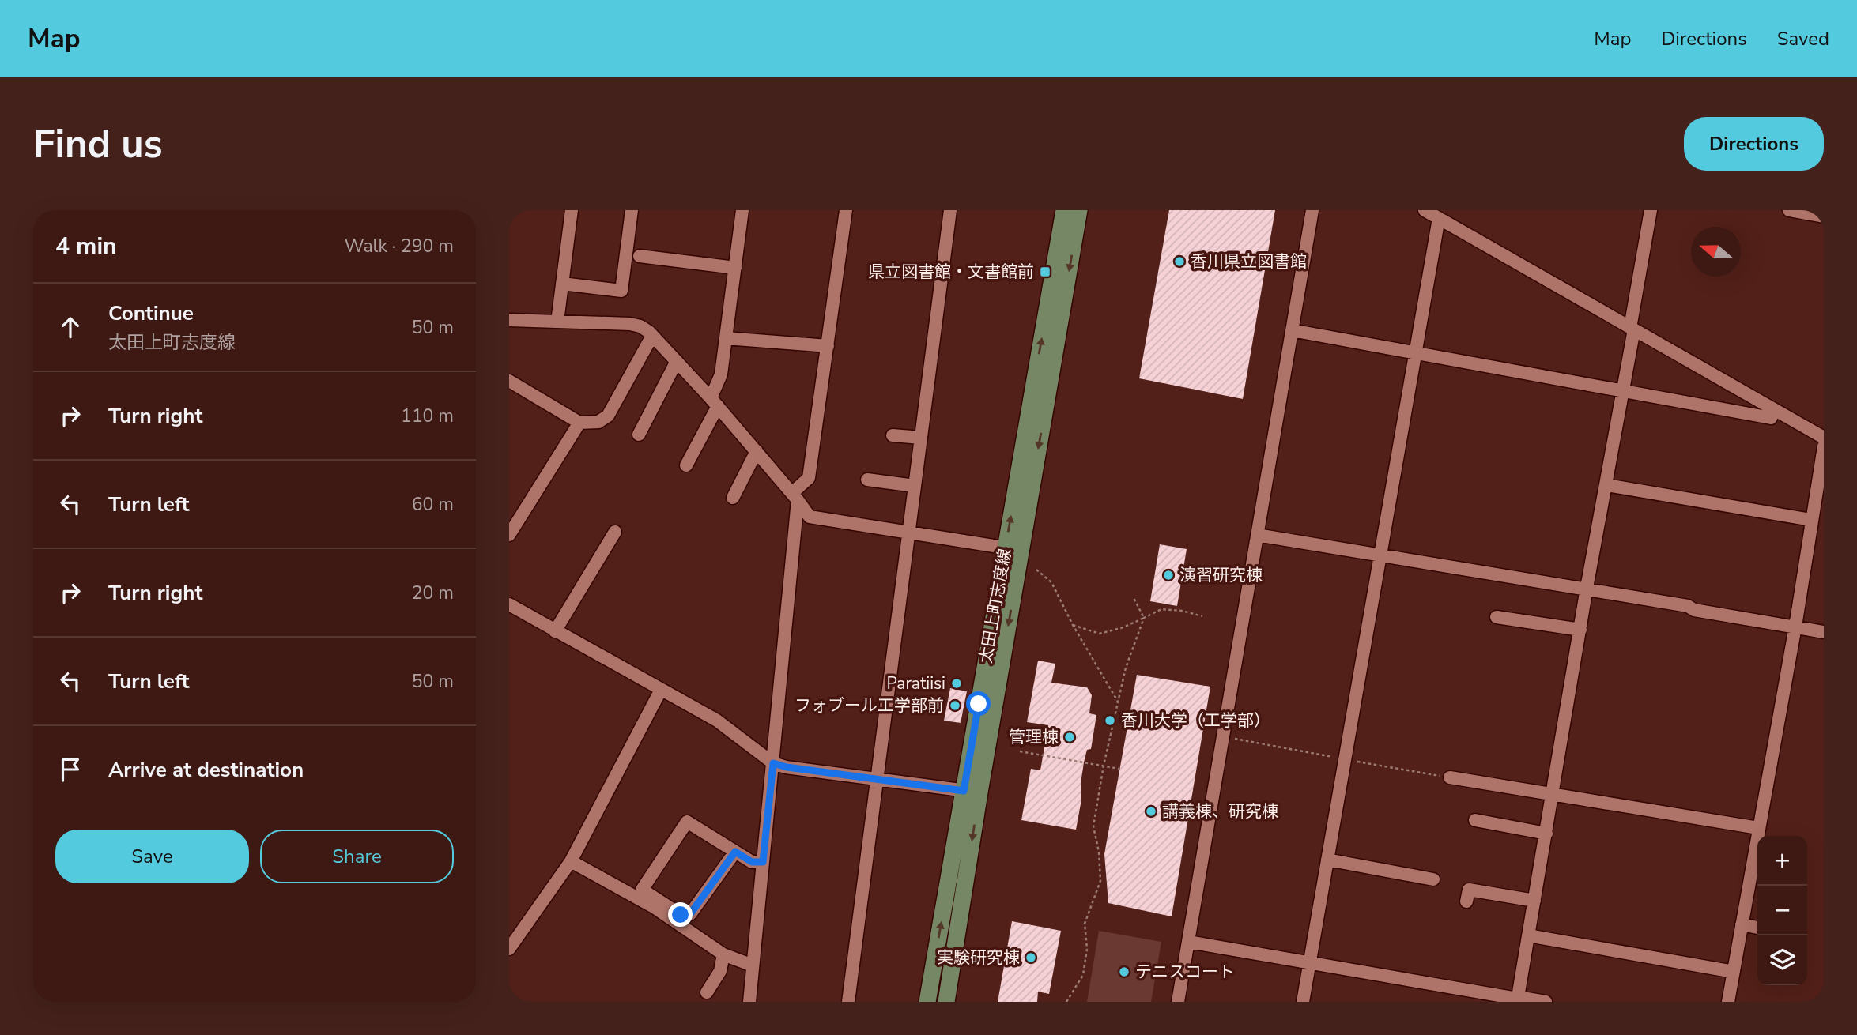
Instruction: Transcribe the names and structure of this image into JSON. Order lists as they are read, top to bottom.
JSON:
{
  "streets": {
    "main road": ["太田上町志度線"]
  },
  "places": {
    "other": [
      "香川県立図書館",
      "演習研究棟",
      "Paratiisi",
      "フォブール工学部前",
      "香川大学（工学部）",
      "管理棟",
      "講義棟、研究棟",
      "実験研究棟",
      "テニスコート"
    ],
    "transit": ["県立図書館・文書館前"]
  },
  "north": "left",
  "page": {
    "header": "Map",
    "nav": ["Map", "Directions", "Saved"],
    "buttons": [
      "Directions",
      ["Save", "Share"]
    ],
    "title": "Find us",
    "heading": ["4 min", "Walk · 290 m"],
    "list": [
      ["Continue", "太田上町志度線", "50 m"],
      ["Turn right", "110 m"],
      ["Turn left", "60 m"],
      ["Turn right", "20 m"],
      ["Turn left", "50 m"],
      "Arrive at destination"
    ],
    "map_buttons": ["+", "−"]
  }
}
